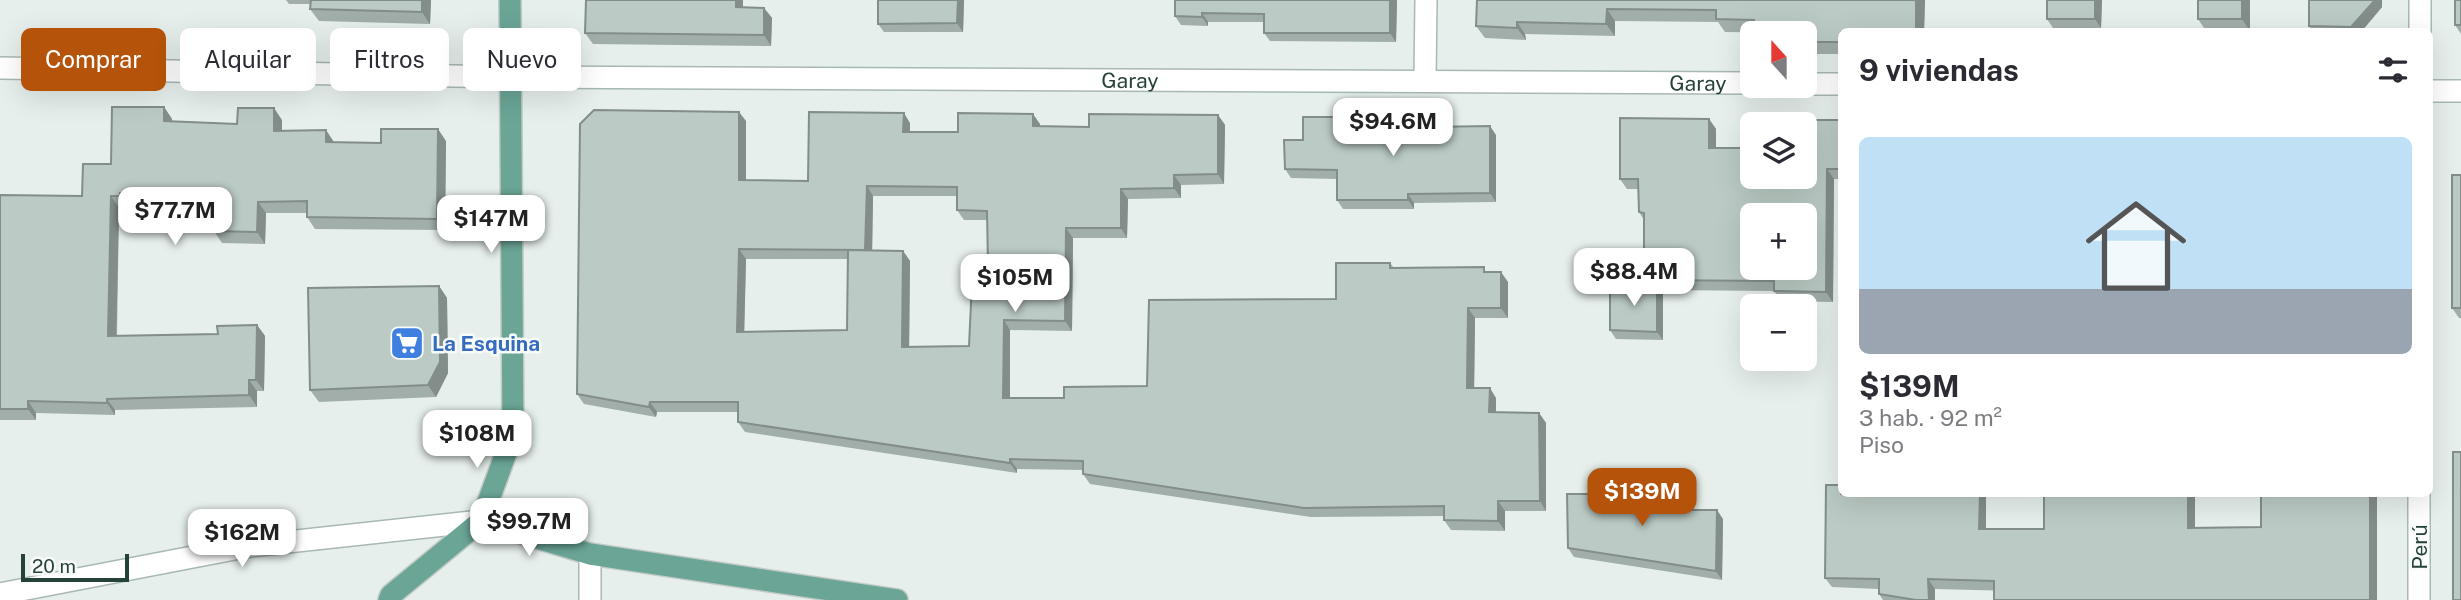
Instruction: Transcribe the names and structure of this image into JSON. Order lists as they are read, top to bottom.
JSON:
{
  "streets": {
    "street": ["Garay", "Perú"]
  },
  "places": {
    "supermarket": ["La Esquina"]
  },
  "scale_bar": "20 m",
  "north": "top",
  "page": {
    "map_buttons": ["+", "−"],
    "chip": [
      "Comprar",
      "Alquilar",
      "Filtros",
      "Nuevo"
    ],
    "heading": "9 viviendas",
    "price": [
      "$94.6M",
      "$77.7M",
      "$147M",
      "$88.4M",
      "$105M",
      "$108M",
      "$139M",
      "$99.7M",
      "$162M"
    ],
    "list": [
      {
        "name": "$139M",
        "note": "3 hab. · 92 m² · Piso"
      }
    ],
    "scale": "20 m"
  }
}
